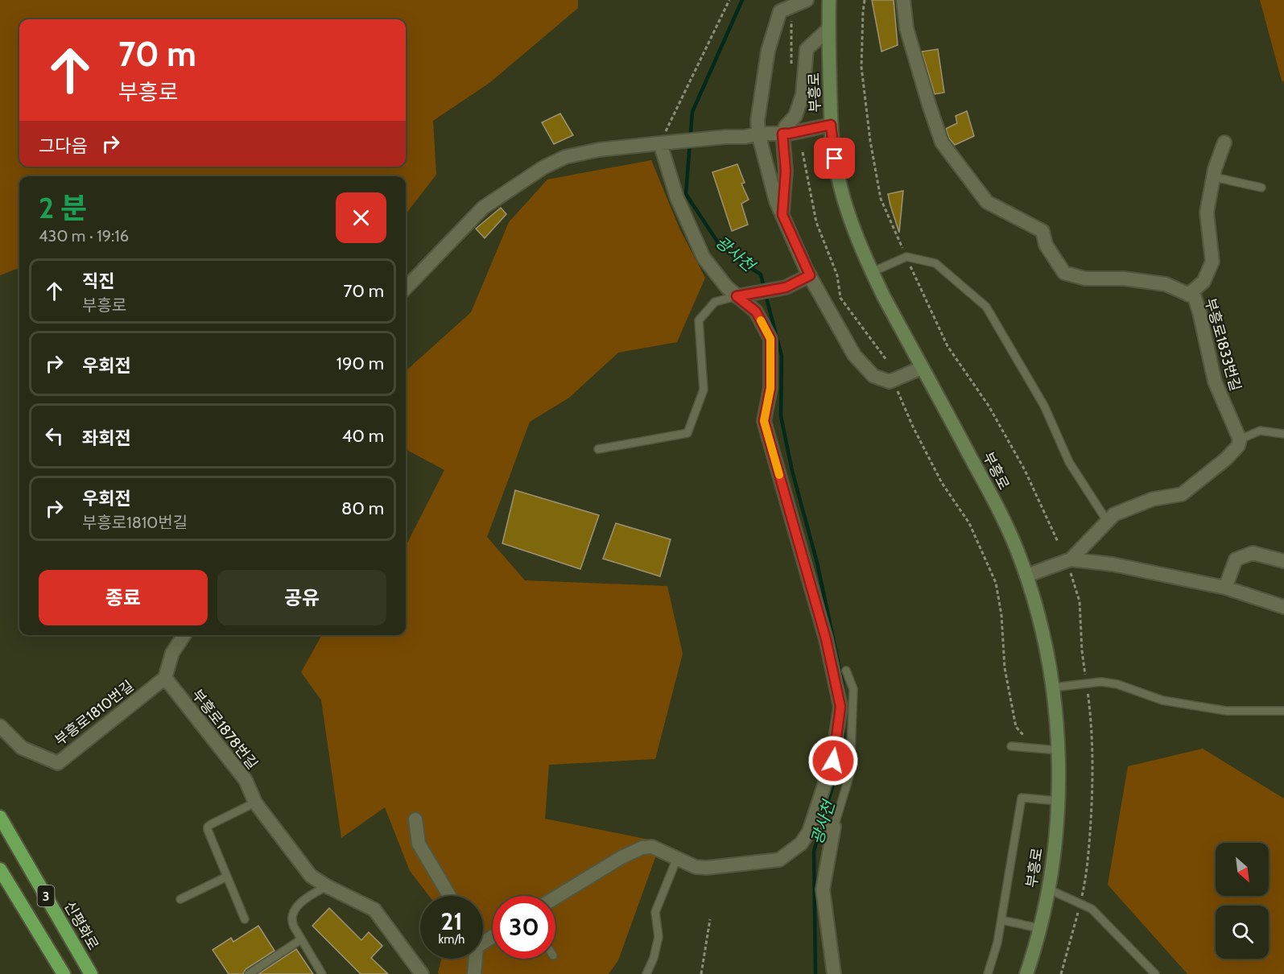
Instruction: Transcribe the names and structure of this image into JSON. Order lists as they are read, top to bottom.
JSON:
{
  "streets": {
    "highway": ["3", "신평화로"],
    "main road": ["부흥로"],
    "street": ["부흥로1833번길", "부흥로1810번길", "부흥로1878번길"]
  },
  "crossings": [
    ["부흥로1810번길", "부흥로1878번길"]
  ],
  "water": ["광사천"],
  "north": "bottom right",
  "page": {
    "turn": ["70 m", "부흥로"],
    "then": "그다음",
    "heading": ["2 분", "430 m · 19:16"],
    "list": [
      {
        "name": "직진",
        "note": "부흥로",
        "value": "70 m"
      },
      {
        "name": "우회전",
        "value": "190 m"
      },
      {
        "name": "좌회전",
        "value": "40 m"
      },
      {
        "name": "우회전",
        "note": "부흥로1810번길",
        "value": "80 m"
      }
    ],
    "buttons": ["종료", "공유"],
    "speed": "21 km/h",
    "limit": "30"
  }
}
